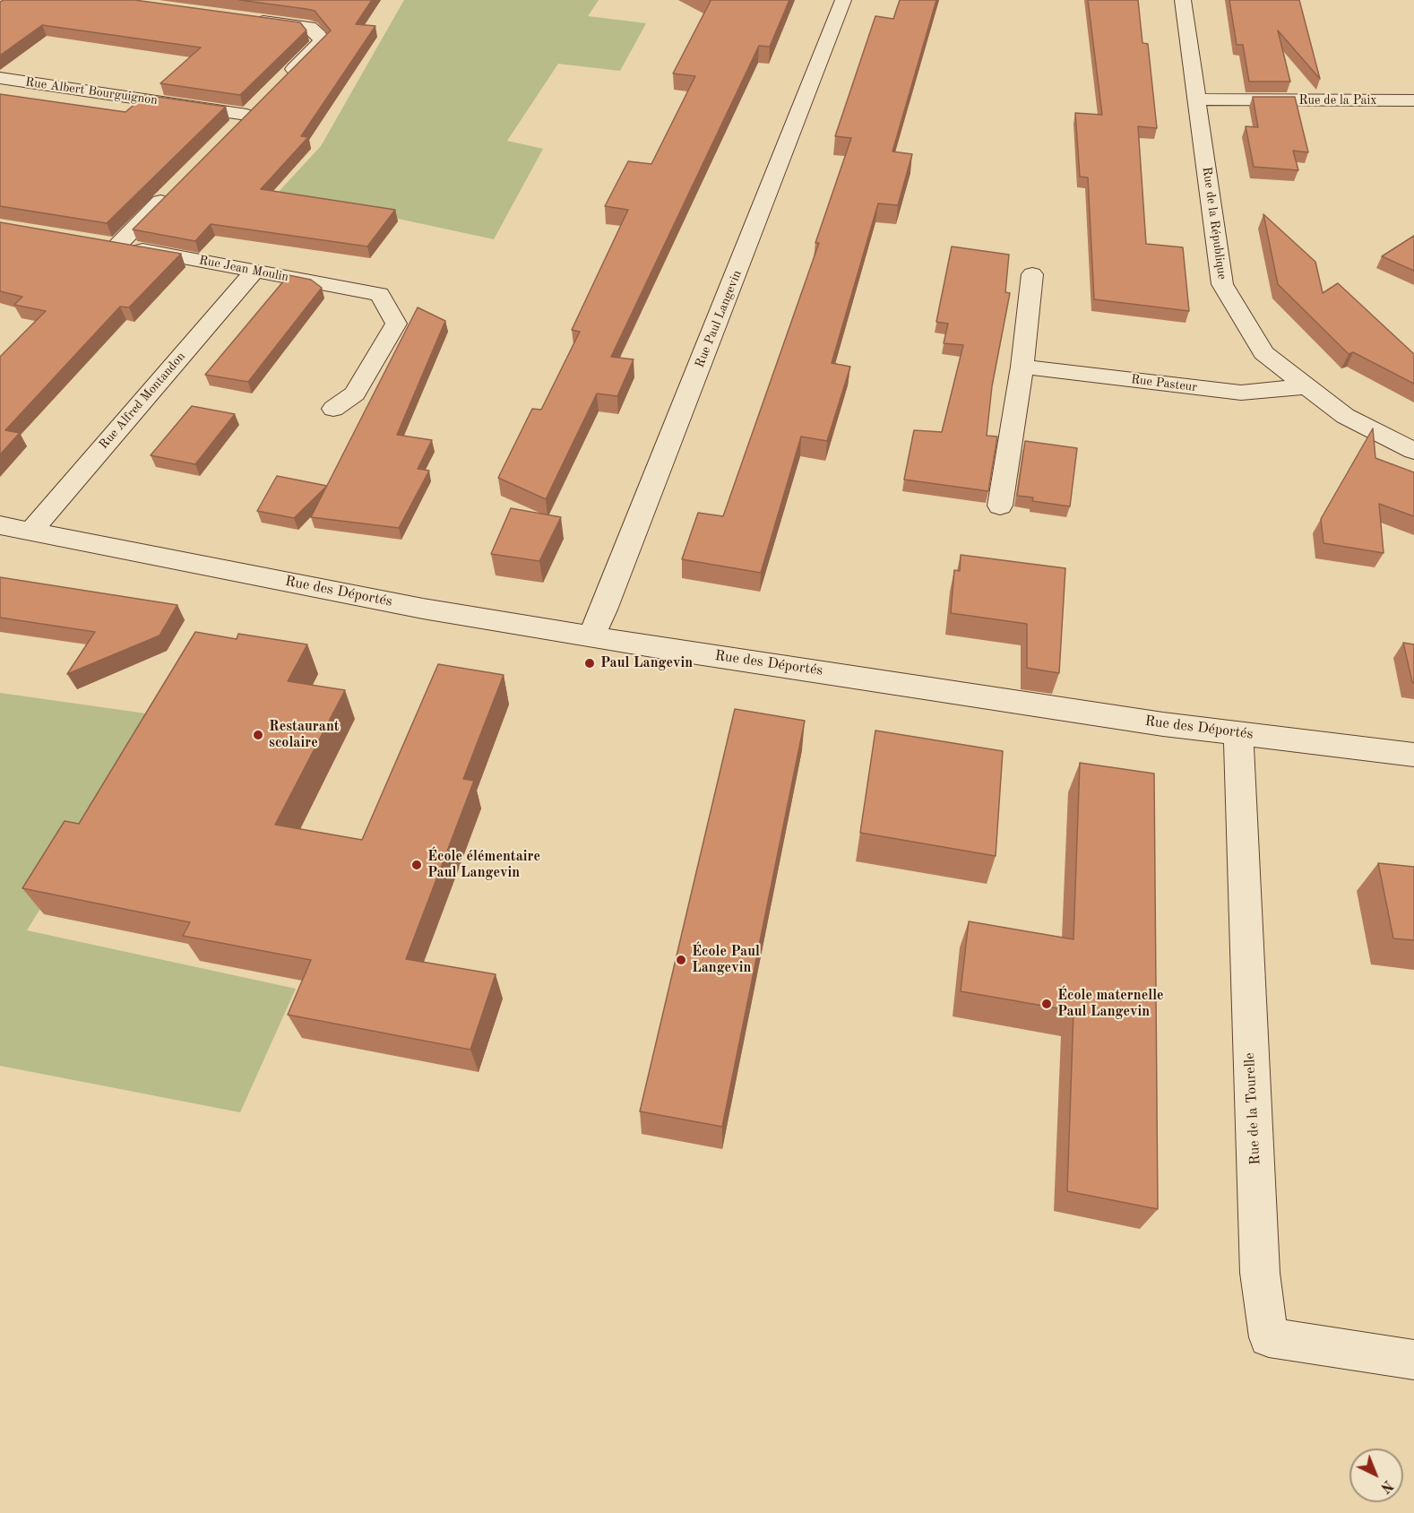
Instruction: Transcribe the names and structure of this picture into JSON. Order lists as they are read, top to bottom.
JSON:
{
  "streets": {
    "street": [
      "Rue Albert Bourguignon",
      "Rue de la Paix",
      "Rue de la République",
      "Rue Jean Moulin",
      "Rue Paul Langevin",
      "Rue Pasteur",
      "Rue Alfred Montandon",
      "Rue des Déportés",
      "Rue de la Tourelle"
    ]
  },
  "crossings": [
    ["Rue de la Paix", "Rue de la République"],
    ["Rue de la République", "Rue Pasteur"],
    ["Rue Jean Moulin", "Rue Alfred Montandon"],
    ["Rue Paul Langevin", "Rue des Déportés"],
    ["Rue Alfred Montandon", "Rue des Déportés"],
    ["Rue des Déportés", "Rue de la Tourelle"]
  ],
  "places": [
    "Paul Langevin",
    "Restaurant scolaire",
    "École élémentaire Paul Langevin",
    "École Paul Langevin",
    "École maternelle Paul Langevin"
  ],
  "north": "bottom right"
}
